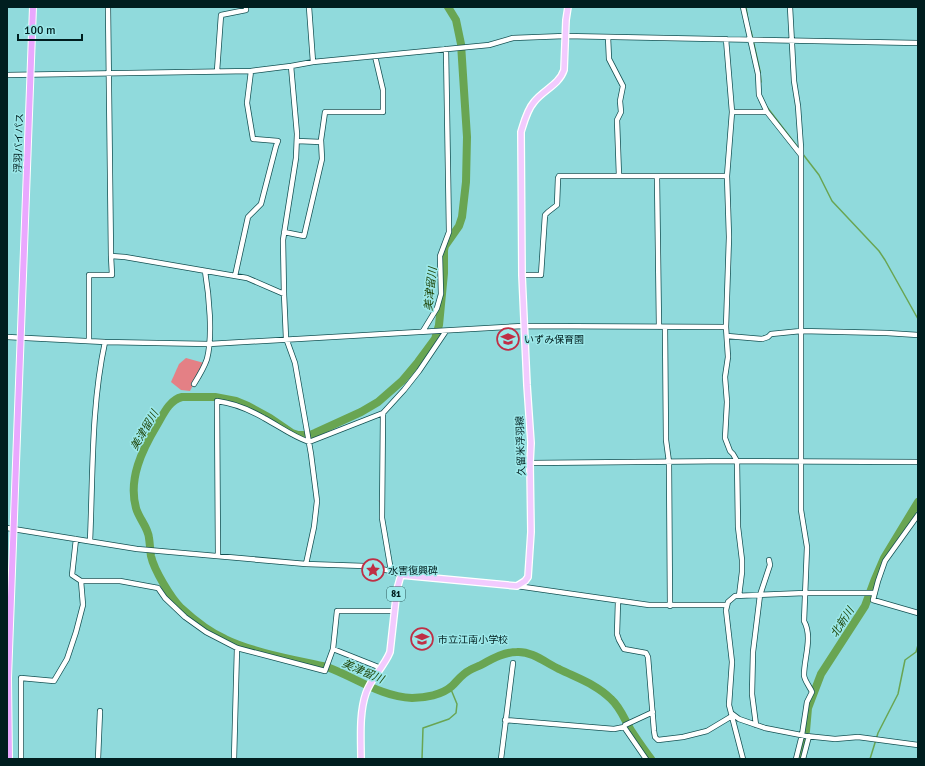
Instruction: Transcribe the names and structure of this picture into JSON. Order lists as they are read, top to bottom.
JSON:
{
  "streets": {
    "highway": ["浮羽バイパス"],
    "main road": ["久留米浮羽線", "81"]
  },
  "crossings": [
    ["久留米浮羽線", "81"]
  ],
  "water": ["美津留川", "北新川"],
  "places": {
    "school or university": ["いずみ保育園", "市立江南小学校"],
    "place": ["水害復興碑"]
  },
  "scale_bar": "100 m"
}
